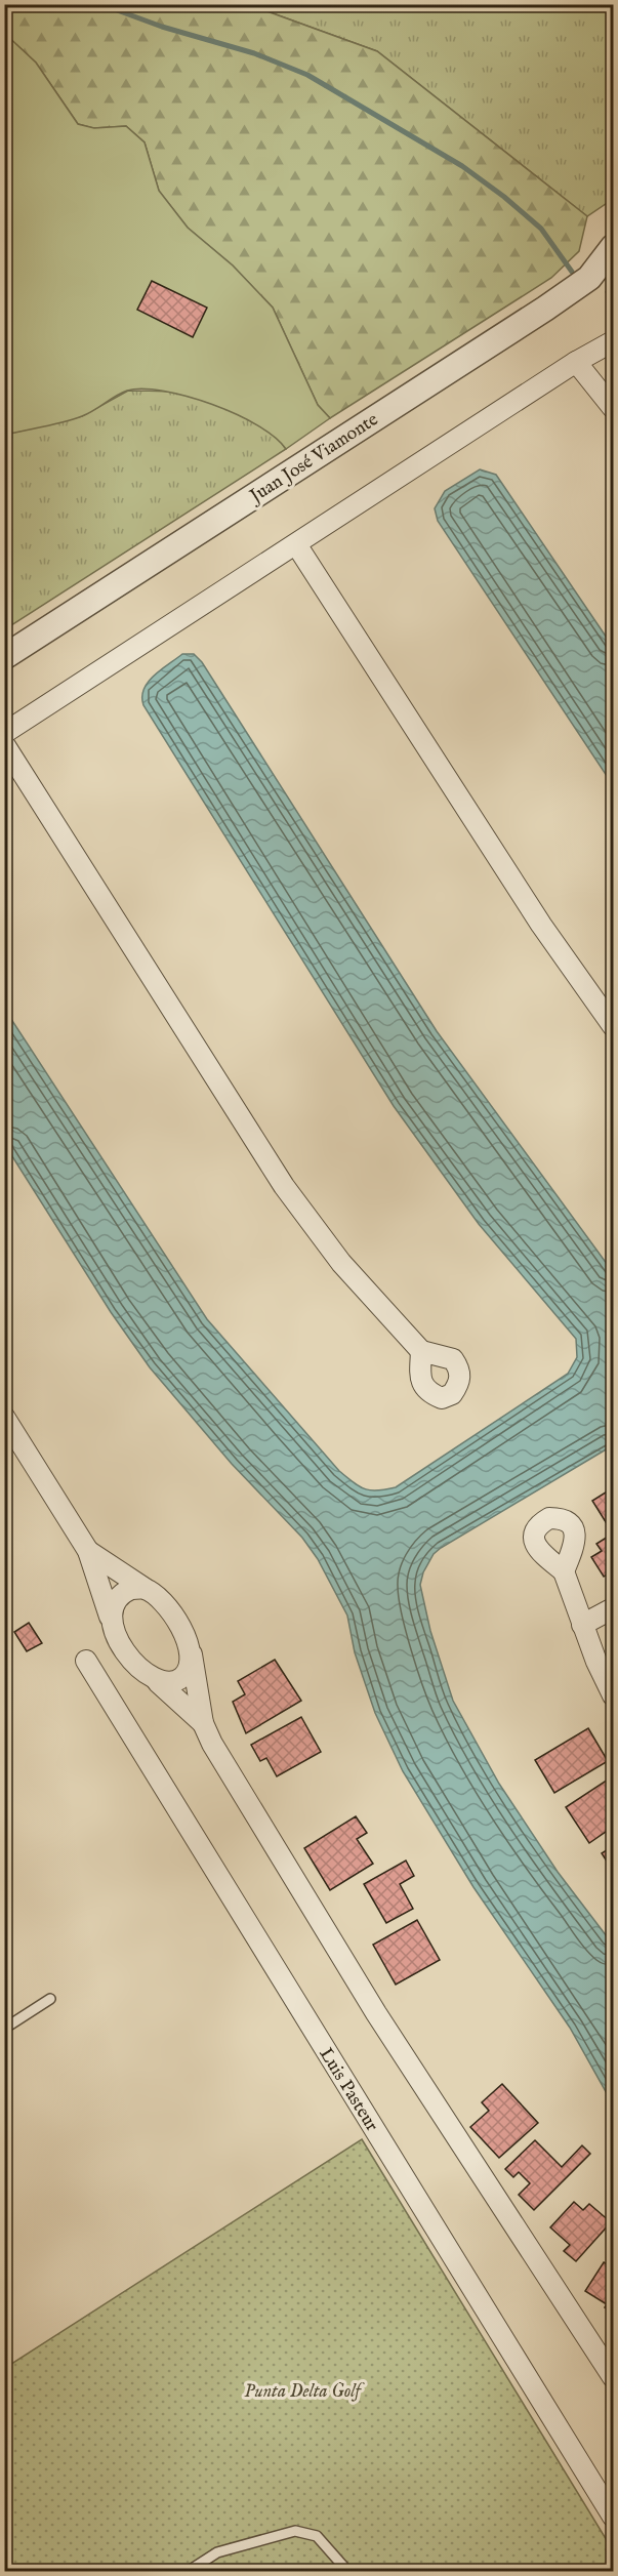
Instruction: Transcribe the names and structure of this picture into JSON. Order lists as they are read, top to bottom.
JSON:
{
  "streets": {
    "street": ["Juan José Viamonte", "Luis Pasteur"]
  },
  "parks": ["Punta Delta Golf"]
}
